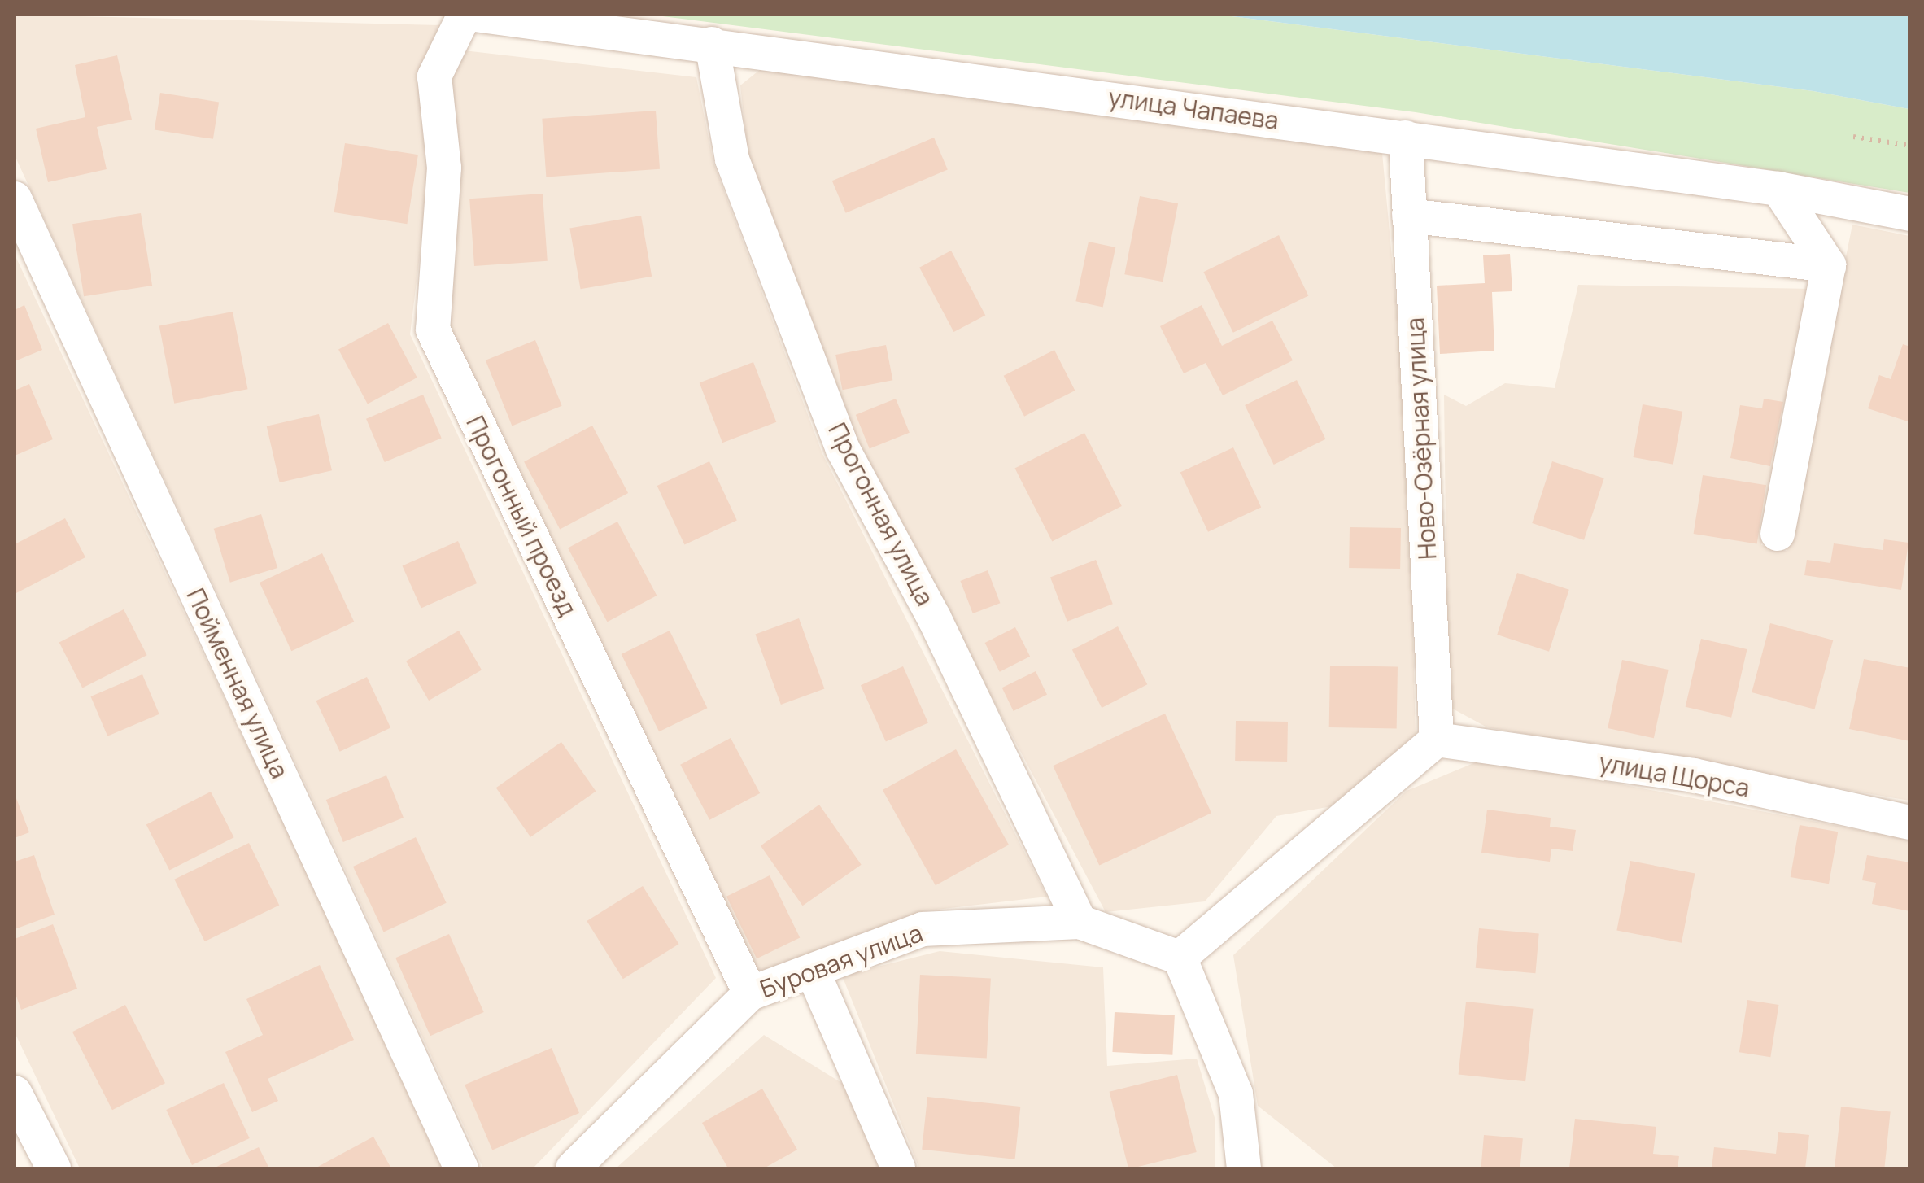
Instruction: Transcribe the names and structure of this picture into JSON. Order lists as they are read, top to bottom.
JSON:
{
  "streets": {
    "street": [
      "улица Чапаева",
      "Ново-Озёрная улица",
      "Прогонная улица",
      "Прогонный проезд",
      "Пойменная улица",
      "улица Щорса",
      "Буровая улица"
    ]
  },
  "crossings": [
    ["улица Чапаева", "Ново-Озёрная улица"],
    ["улица Чапаева", "Прогонная улица"],
    ["Ново-Озёрная улица", "улица Щорса"],
    ["Прогонная улица", "Буровая улица"],
    ["Прогонный проезд", "Буровая улица"]
  ]
}
